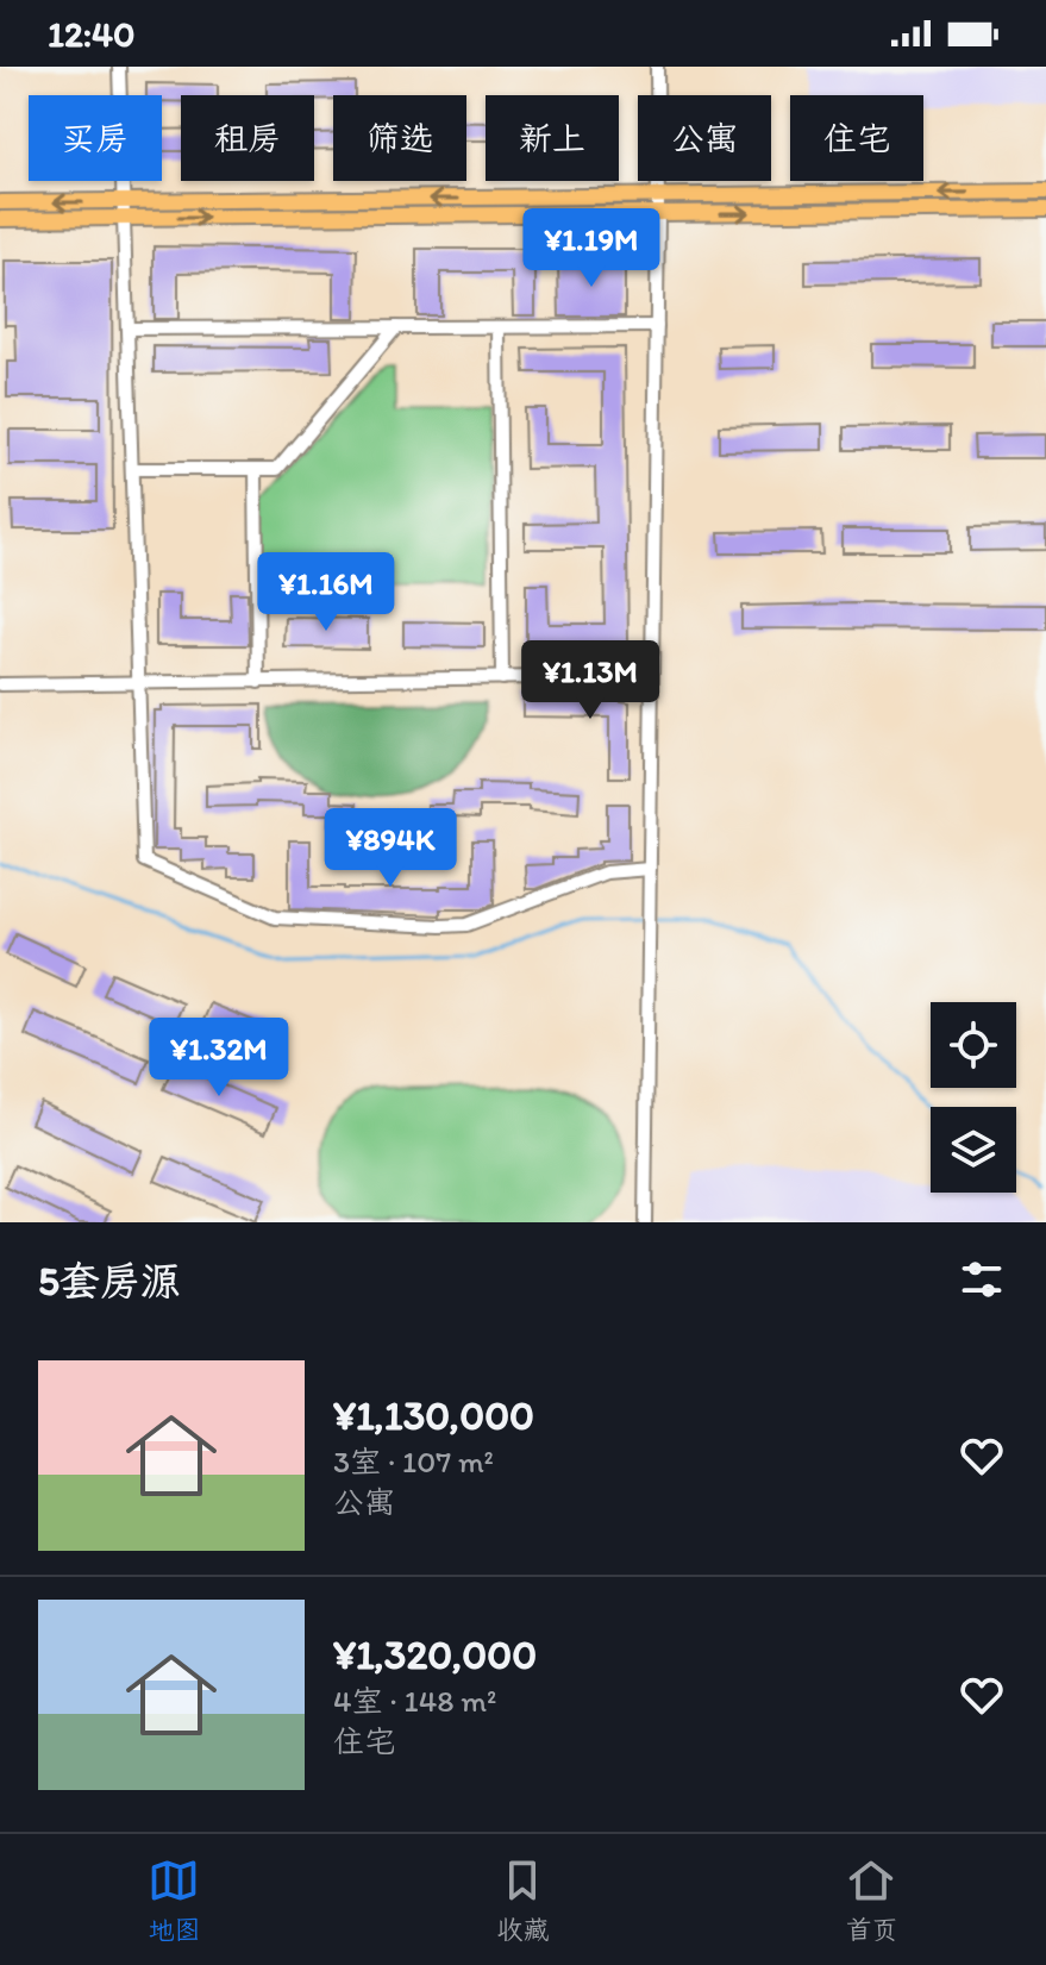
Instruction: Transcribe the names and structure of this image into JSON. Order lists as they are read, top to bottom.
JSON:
{
  "page": {
    "status": "12:40",
    "chip": [
      "买房",
      "租房",
      "筛选",
      "新上",
      "公寓",
      "住宅"
    ],
    "price": [
      "¥1.19M",
      "¥1.16M",
      "¥1.13M",
      "¥894K",
      "¥1.32M"
    ],
    "heading": "5套房源",
    "list": [
      {
        "name": "¥1,130,000",
        "note": "3室 · 107 m² · 公寓"
      },
      {
        "name": "¥1,320,000",
        "note": "4室 · 148 m² · 住宅"
      }
    ],
    "tabs": ["地图", "收藏", "首页"]
  }
}
